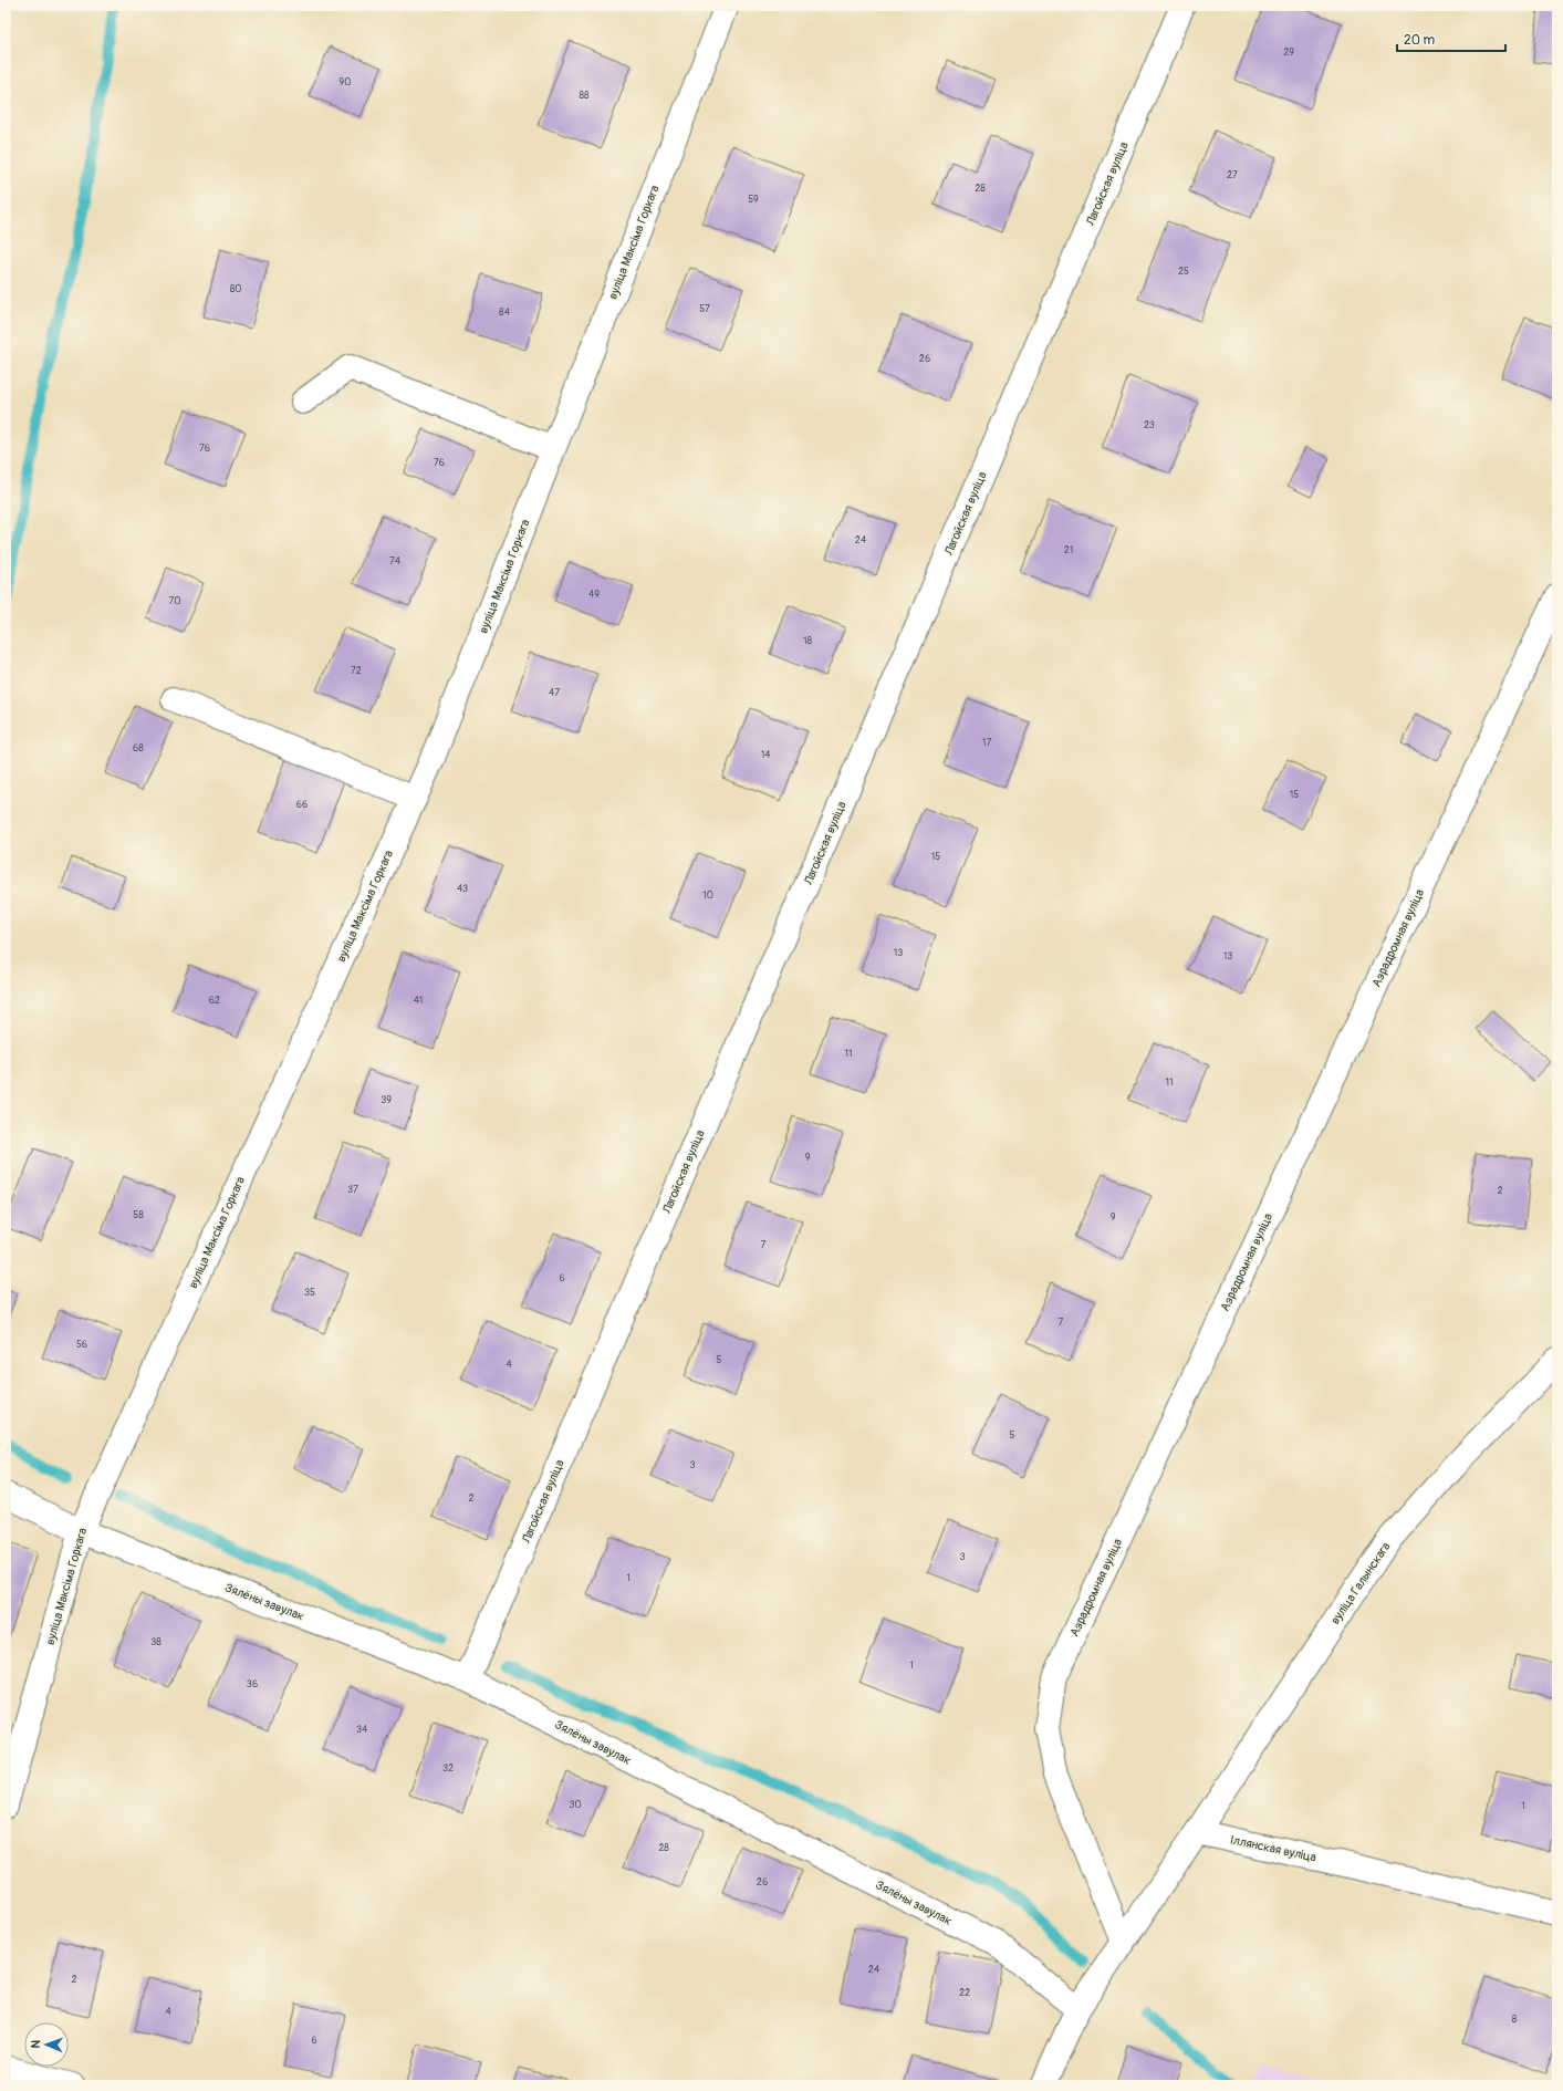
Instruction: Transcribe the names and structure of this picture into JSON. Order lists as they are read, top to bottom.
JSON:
{
  "streets": {
    "street": [
      "Лагойская вуліца",
      "вуліца Максіма Горкага",
      "Аэрадромная вуліца",
      "вуліца Галынскага",
      "Зялёны завулак",
      "Іллянская вуліца"
    ]
  },
  "crossings": [
    ["Лагойская вуліца", "Зялёны завулак"],
    ["вуліца Максіма Горкага", "Зялёны завулак"],
    ["вуліца Галынскага", "Іллянская вуліца"]
  ],
  "house_numbers": [
    "29",
    "90",
    "88",
    "27",
    "28",
    "59",
    "25",
    "80",
    "57",
    "84",
    "26",
    "23",
    "76",
    "76",
    "24",
    "21",
    "74",
    "49",
    "70",
    "18",
    "72",
    "47",
    "17",
    "68",
    "14",
    "15",
    "66",
    "15",
    "43",
    "10",
    "13",
    "13",
    "62",
    "41",
    "11",
    "11",
    "39",
    "9",
    "37",
    "2",
    "58",
    "9",
    "7",
    "6",
    "35",
    "7",
    "56",
    "5",
    "4",
    "5",
    "3",
    "2",
    "3",
    "1",
    "38",
    "1",
    "36",
    "34",
    "32",
    "30",
    "1",
    "28",
    "26",
    "24",
    "2",
    "22",
    "4",
    "8",
    "6"
  ],
  "scale_bar": "20 m",
  "north": "left"
}
